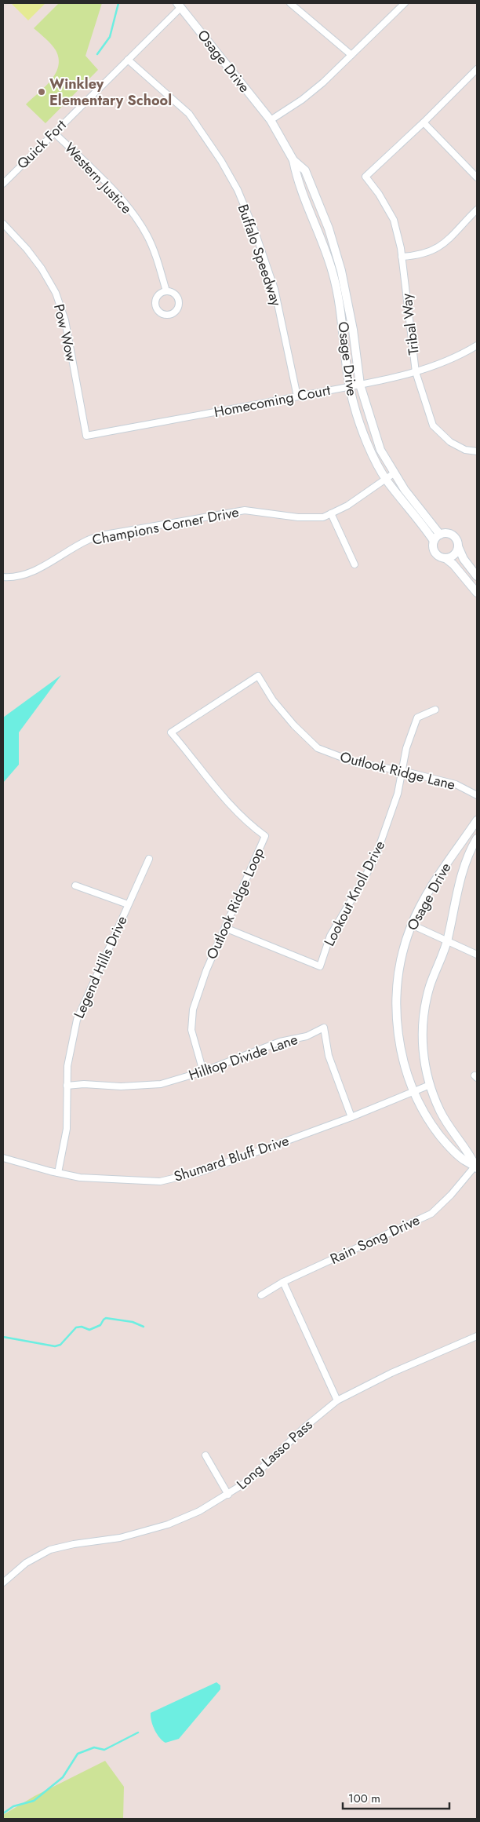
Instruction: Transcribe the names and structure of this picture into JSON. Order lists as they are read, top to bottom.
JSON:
{
  "streets": {
    "street": [
      "Osage Drive",
      "Quick Fort",
      "Western Justice",
      "Buffalo Speedway",
      "Tribal Way",
      "Pow Wow",
      "Homecoming Court",
      "Champions Corner Drive",
      "Outlook Ridge Lane",
      "Lookout Knoll Drive",
      "Outlook Ridge Loop",
      "Legend Hills Drive",
      "Hilltop Divide Lane",
      "Shumard Bluff Drive",
      "Rain Song Drive",
      "Long Lasso Pass"
    ]
  },
  "crossings": [
    ["Osage Drive", "Quick Fort"],
    ["Osage Drive", "Homecoming Court"],
    ["Osage Drive", "Champions Corner Drive"],
    ["Osage Drive", "Shumard Bluff Drive"],
    ["Osage Drive", "Rain Song Drive"],
    ["Quick Fort", "Western Justice"],
    ["Quick Fort", "Buffalo Speedway"],
    ["Buffalo Speedway", "Homecoming Court"],
    ["Tribal Way", "Homecoming Court"],
    ["Pow Wow", "Homecoming Court"],
    ["Outlook Ridge Lane", "Lookout Knoll Drive"],
    ["Outlook Ridge Lane", "Outlook Ridge Loop"],
    ["Lookout Knoll Drive", "Outlook Ridge Loop"],
    ["Outlook Ridge Loop", "Hilltop Divide Lane"],
    ["Legend Hills Drive", "Hilltop Divide Lane"],
    ["Legend Hills Drive", "Shumard Bluff Drive"],
    ["Hilltop Divide Lane", "Shumard Bluff Drive"]
  ],
  "places": ["Winkley Elementary School"],
  "scale_bar": "100 m"
}
